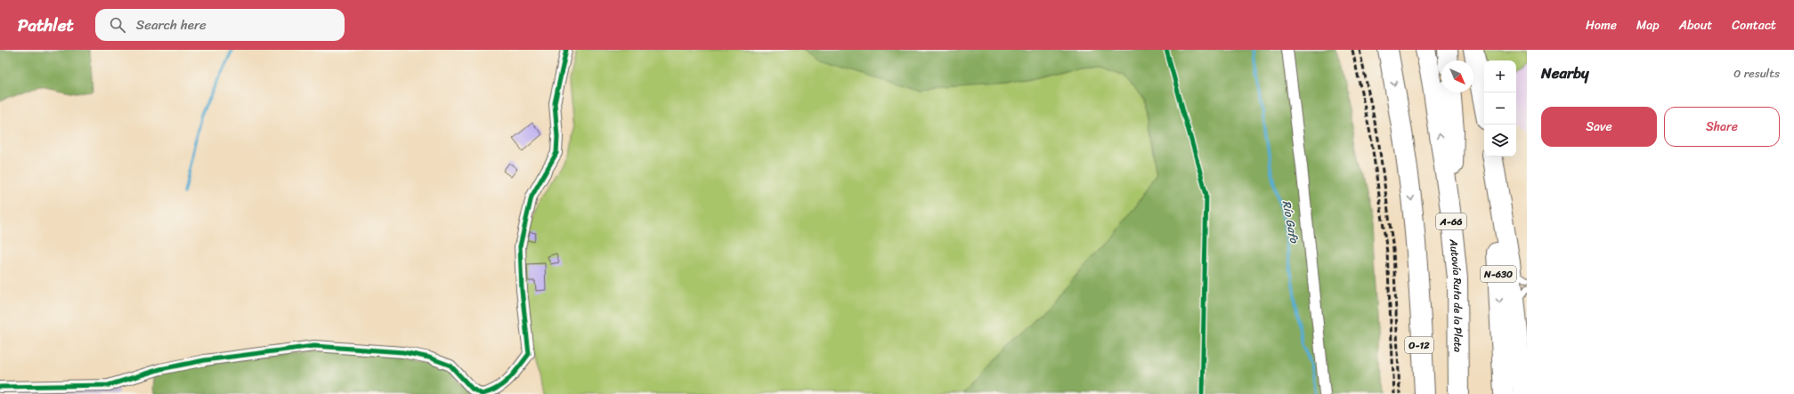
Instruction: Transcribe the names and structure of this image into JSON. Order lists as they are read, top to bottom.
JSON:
{
  "streets": {
    "highway": [
      "A-66",
      "N-630",
      "Autovía Ruta de la Plata",
      "O-12"
    ]
  },
  "water": ["Río Gafo"],
  "north": "bottom right",
  "page": {
    "header": "Pathlet",
    "search": "Search here",
    "nav": [
      "Home",
      "Map",
      "About",
      "Contact"
    ],
    "heading": ["Nearby", "0 results"],
    "map_buttons": ["+", "−"],
    "buttons": ["Save", "Share"]
  }
}
